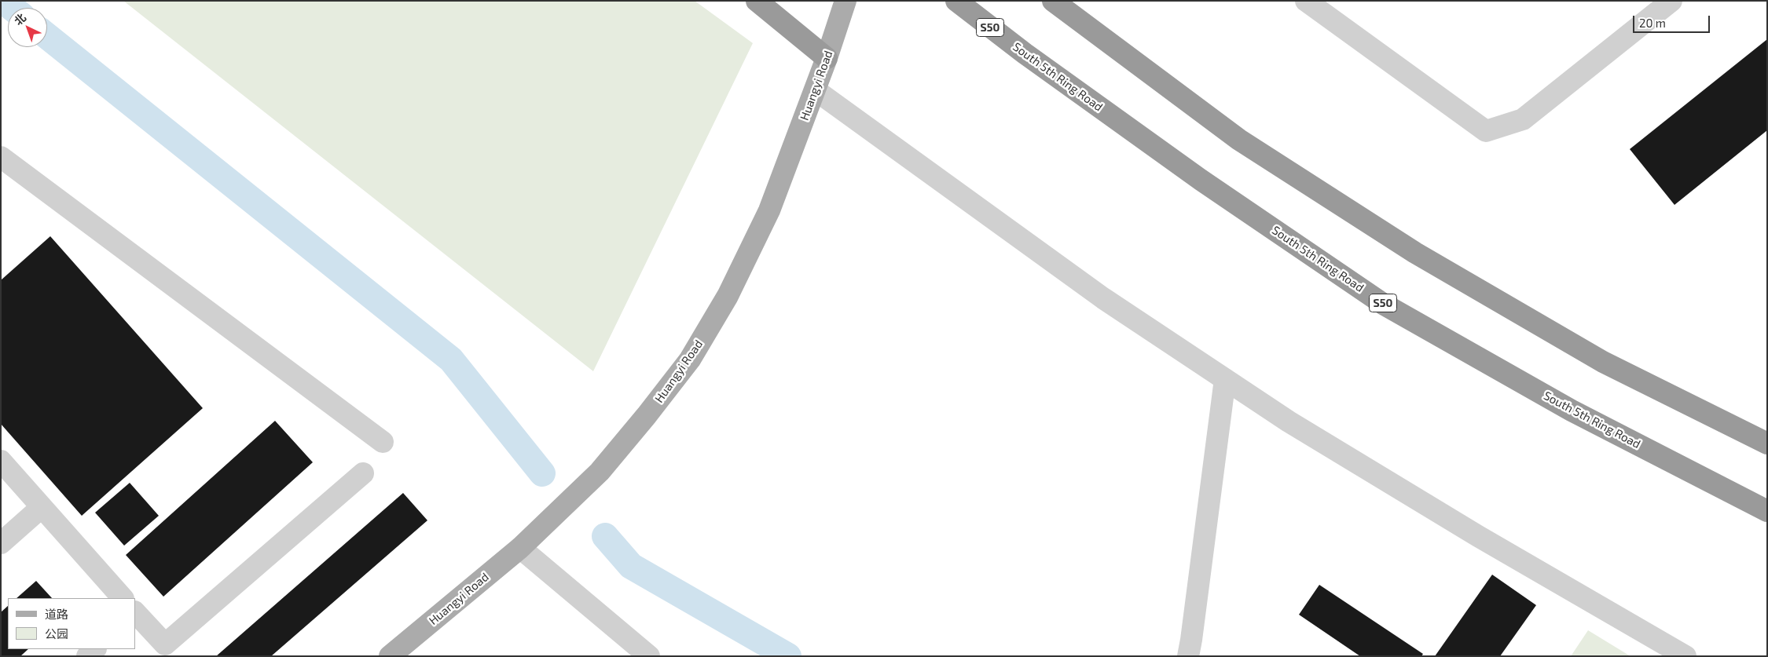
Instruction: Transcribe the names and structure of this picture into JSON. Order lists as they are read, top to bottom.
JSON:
{
  "streets": {
    "highway": ["S50", "South 5th Ring Road"],
    "main road": ["Huangyi Road"]
  },
  "legend": ["道路", "公园"],
  "scale_bar": "20 m",
  "north": "top left"
}
